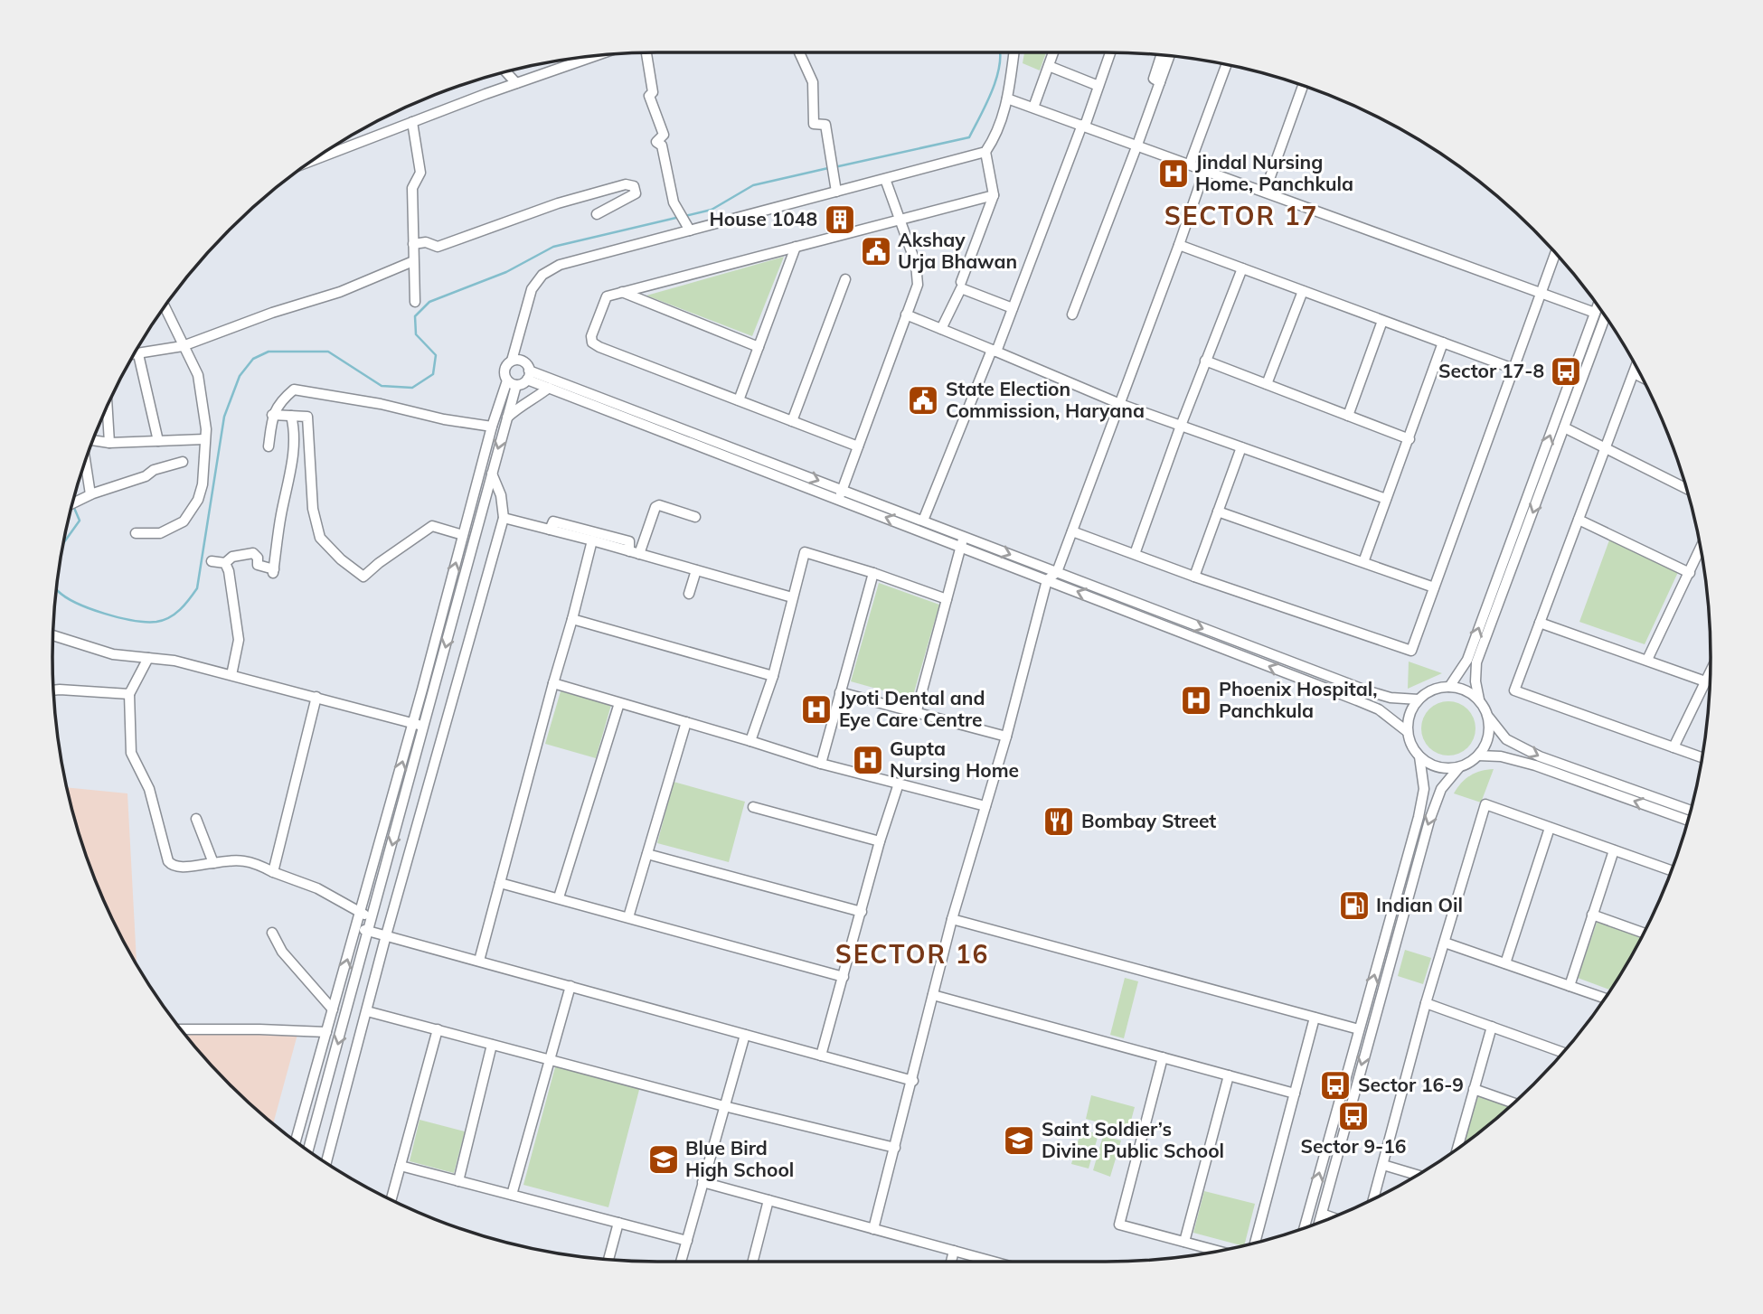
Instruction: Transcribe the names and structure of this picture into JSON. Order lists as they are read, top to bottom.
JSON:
{
  "districts": ["SECTOR 17", "SECTOR 16"],
  "places": {
    "hospital": [
      "Jindal Nursing Home, Panchkula",
      "Phoenix Hospital, Panchkula",
      "Jyoti Dental and Eye Care Centre",
      "Gupta Nursing Home"
    ],
    "building": ["House 1048"],
    "public building": ["Akshay Urja Bhawan", "State Election Commission, Haryana"],
    "bus stop": ["Sector 17-8", "Sector 16-9", "Sector 9-16"],
    "restaurant": ["Bombay Street"],
    "fuel station": ["Indian Oil"],
    "school or university": ["Saint Soldier’s Divine Public School", "Blue Bird High School"]
  }
}
